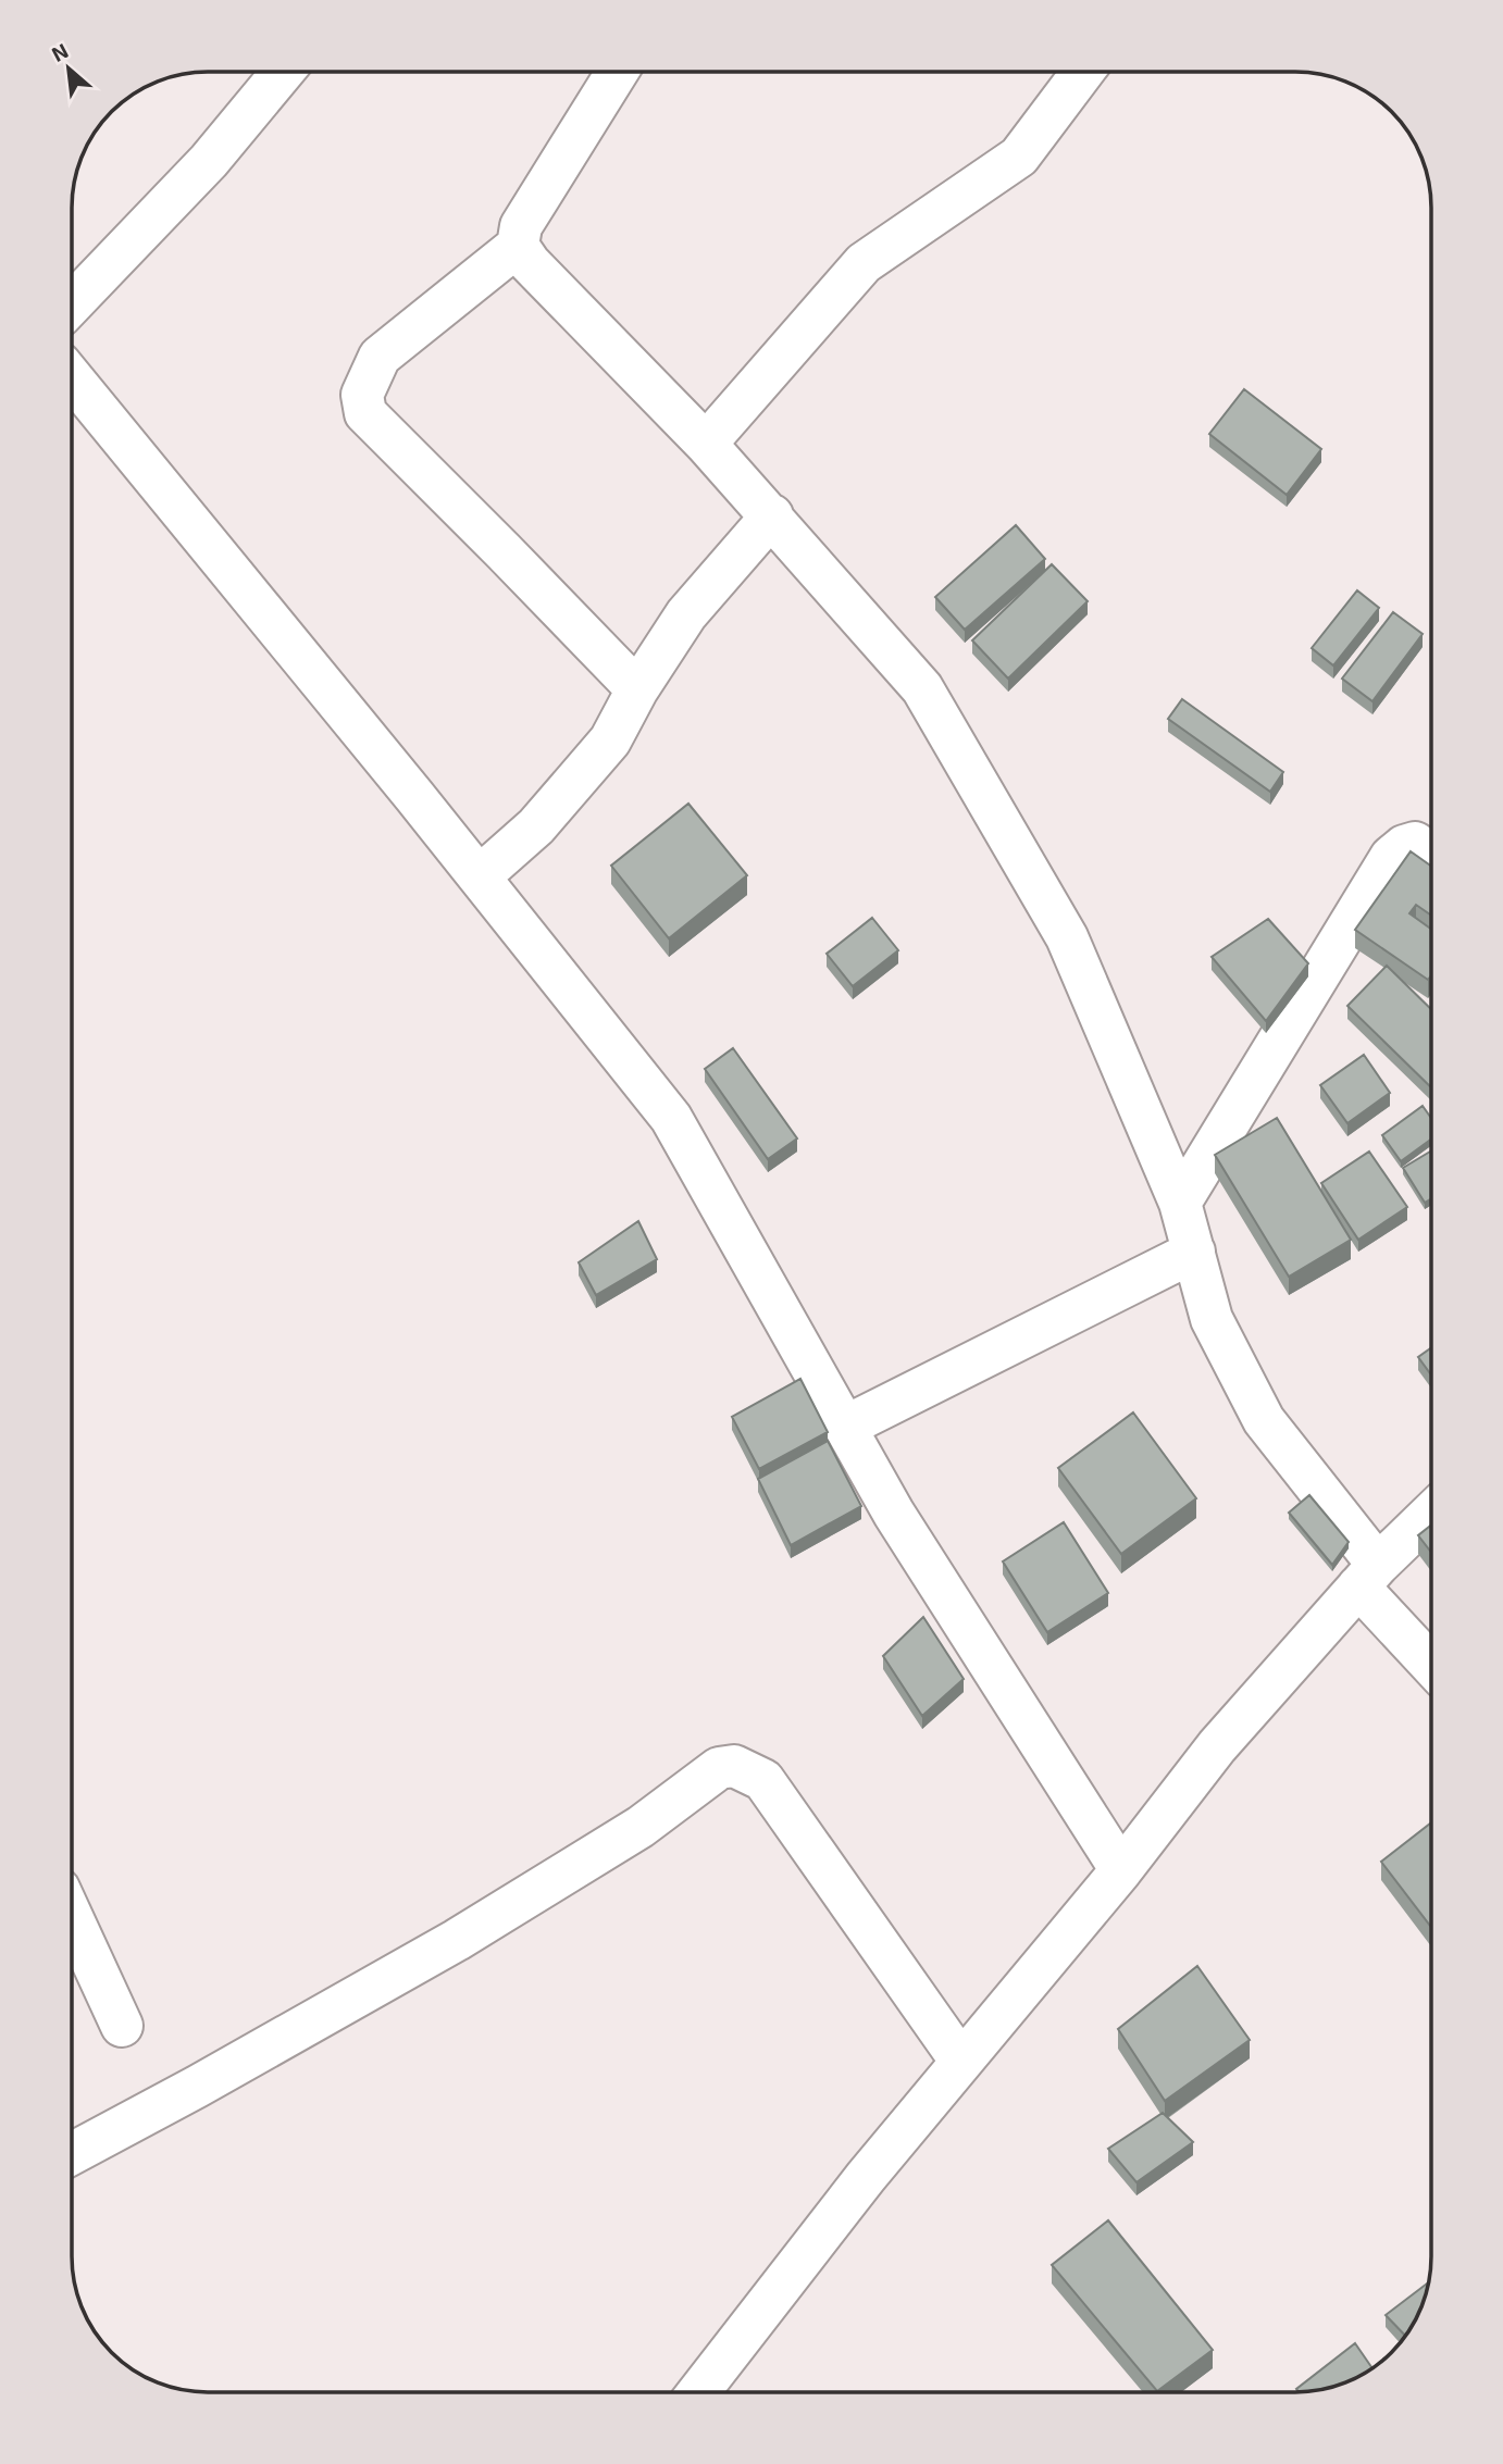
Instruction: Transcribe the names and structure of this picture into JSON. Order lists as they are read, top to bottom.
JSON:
{
  "north": "top left"
}
